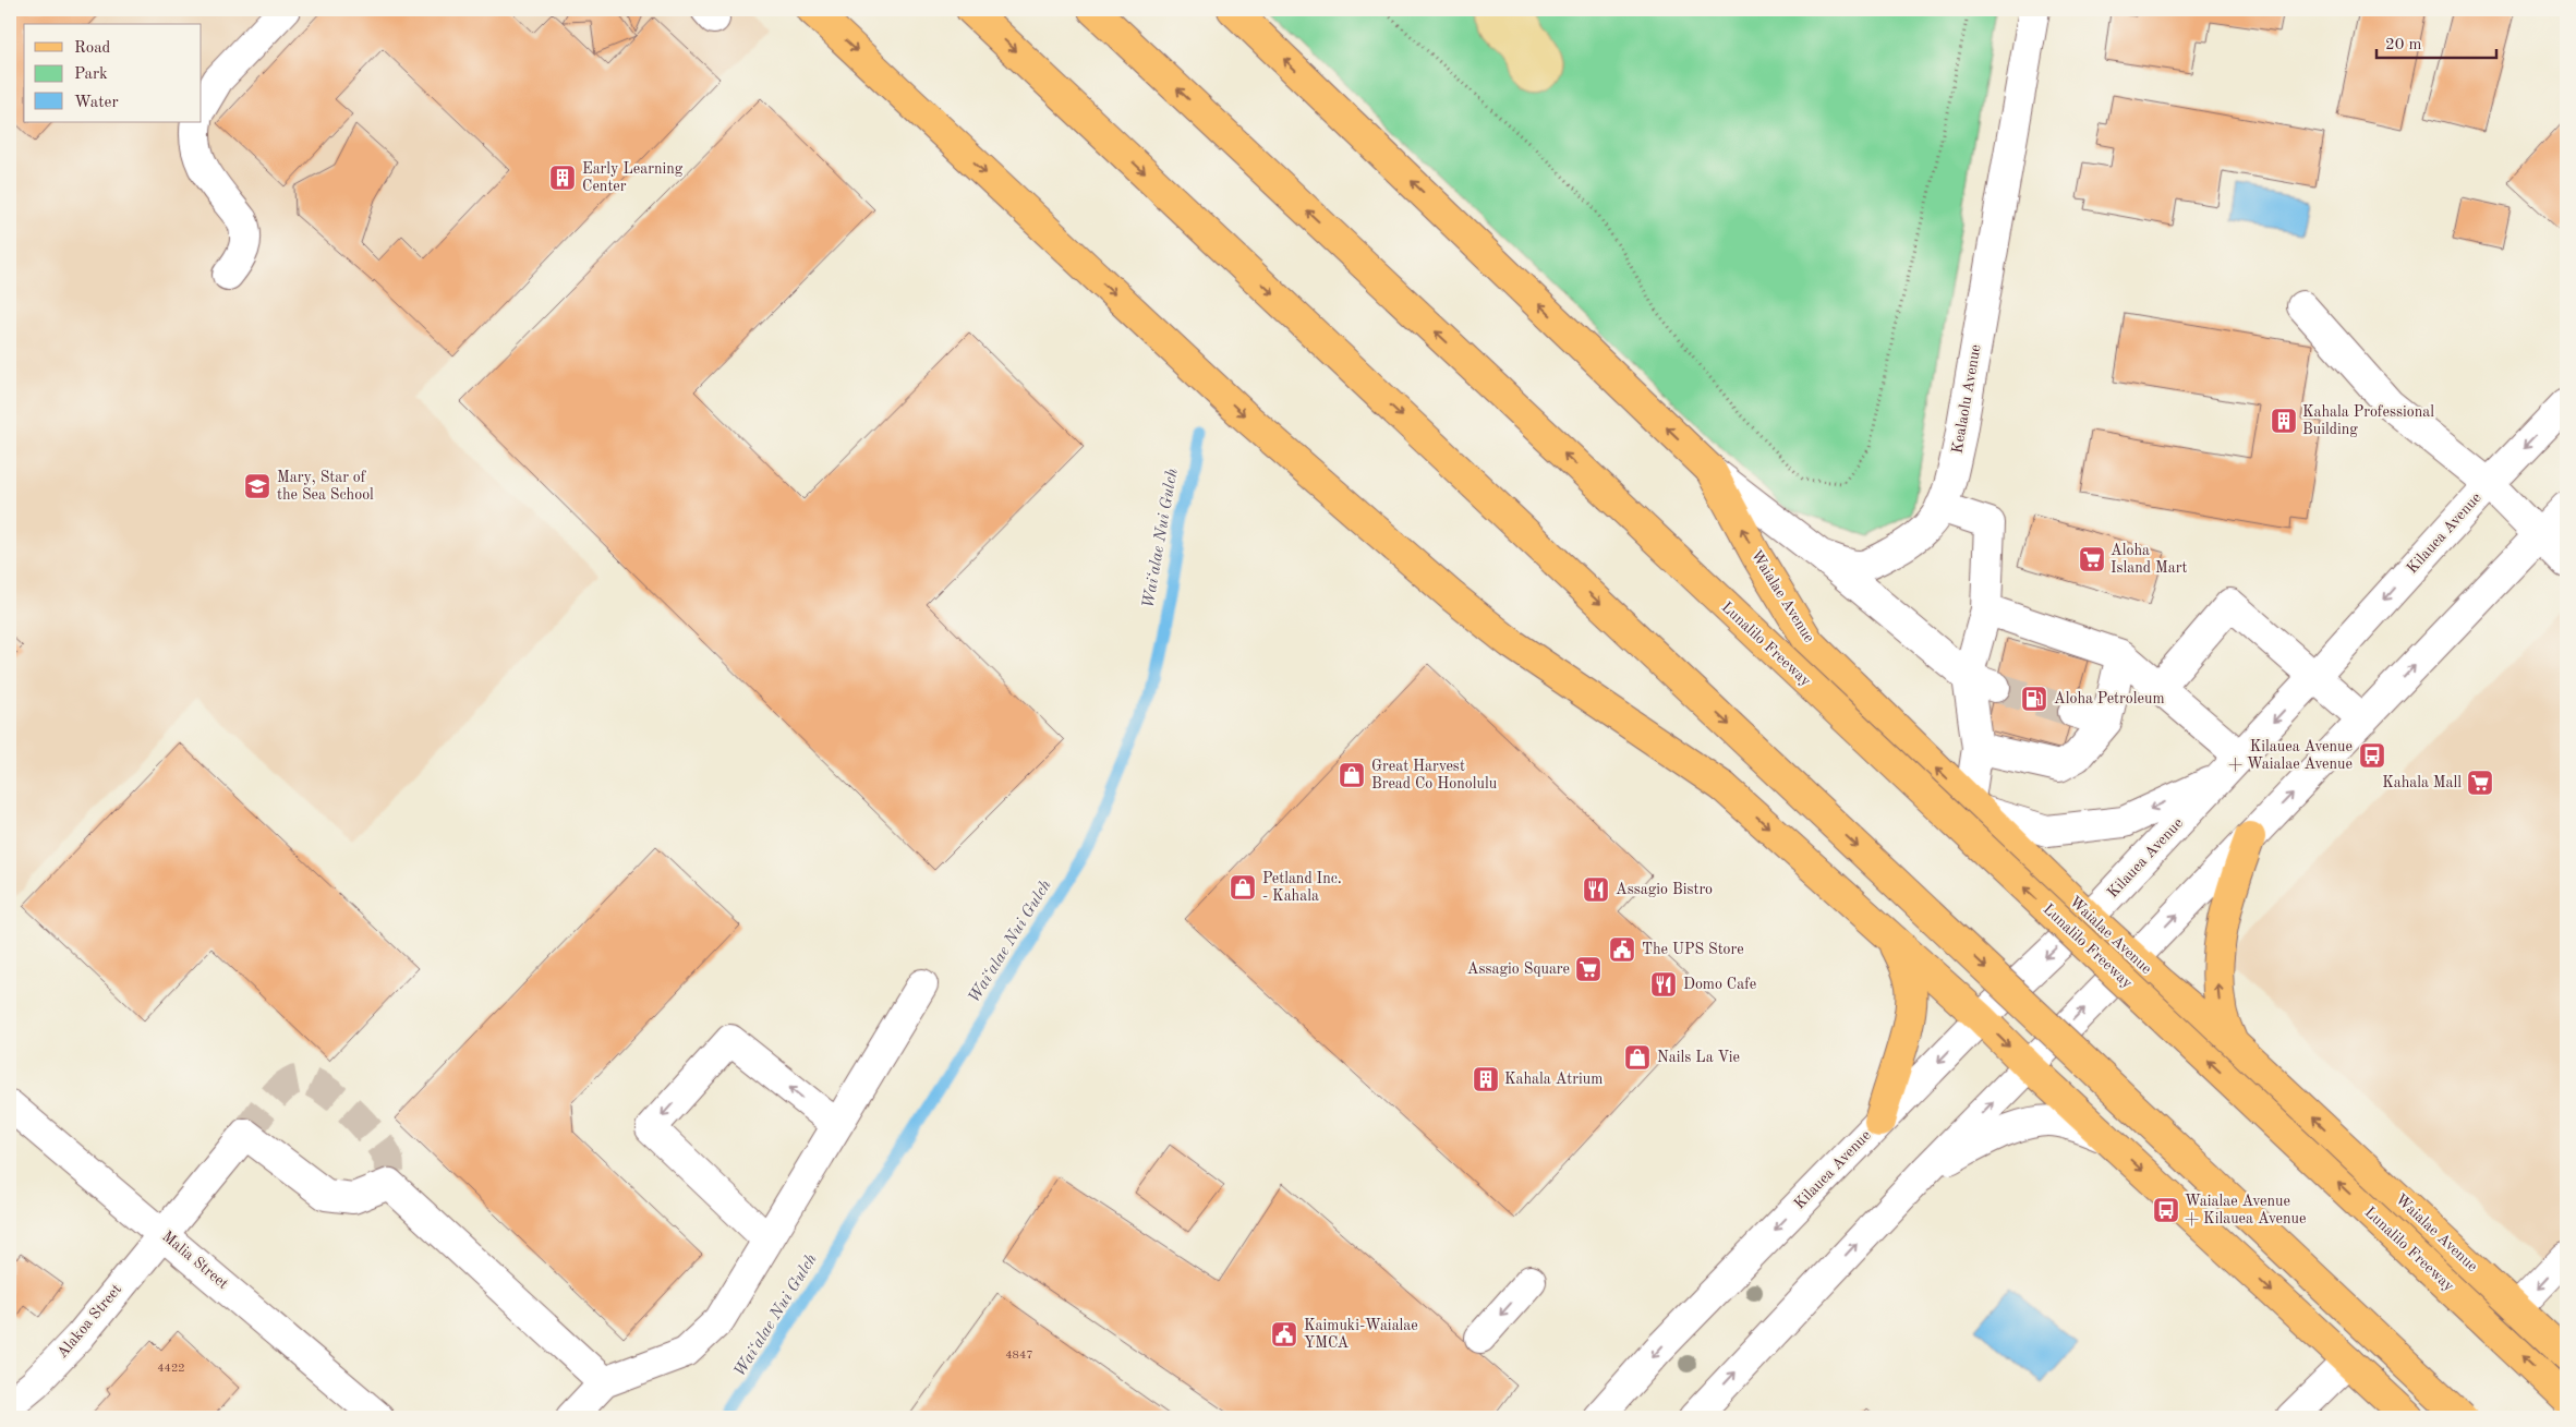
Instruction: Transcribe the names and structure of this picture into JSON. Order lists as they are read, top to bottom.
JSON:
{
  "streets": {
    "main road": ["Waialae Avenue", "Lunalilo Freeway"],
    "street": [
      "Kealaolu Avenue",
      "Kilauea Avenue",
      "Malia Street",
      "Alakoa Street"
    ]
  },
  "crossings": [
    ["Kealaolu Avenue", "Waialae Avenue"],
    ["Kilauea Avenue", "Waialae Avenue"],
    ["Malia Street", "Alakoa Street"]
  ],
  "water": ["Waiʻalae Nui Gulch"],
  "places": {
    "building": ["Early Learning Center", "Kahala Professional Building", "Kahala Atrium"],
    "school or university": ["Mary, Star of the Sea School"],
    "supermarket": ["Aloha Island Mart", "Kahala Mall", "Assagio Square"],
    "fuel station": ["Aloha Petroleum"],
    "bus stop": ["Kilauea Avenue + Waialae Avenue", "Waialae Avenue + Kilauea Avenue"],
    "shop": ["Great Harvest Bread Co Honolulu", "Petland Inc. - Kahala", "Nails La Vie"],
    "restaurant": ["Assagio Bistro", "Domo Cafe"],
    "public building": ["The UPS Store", "Kaimuki-Waialae YMCA"]
  },
  "house_numbers": ["4847", "4422"],
  "legend": ["Road", "Park", "Water"],
  "scale_bar": "20 m"
}
